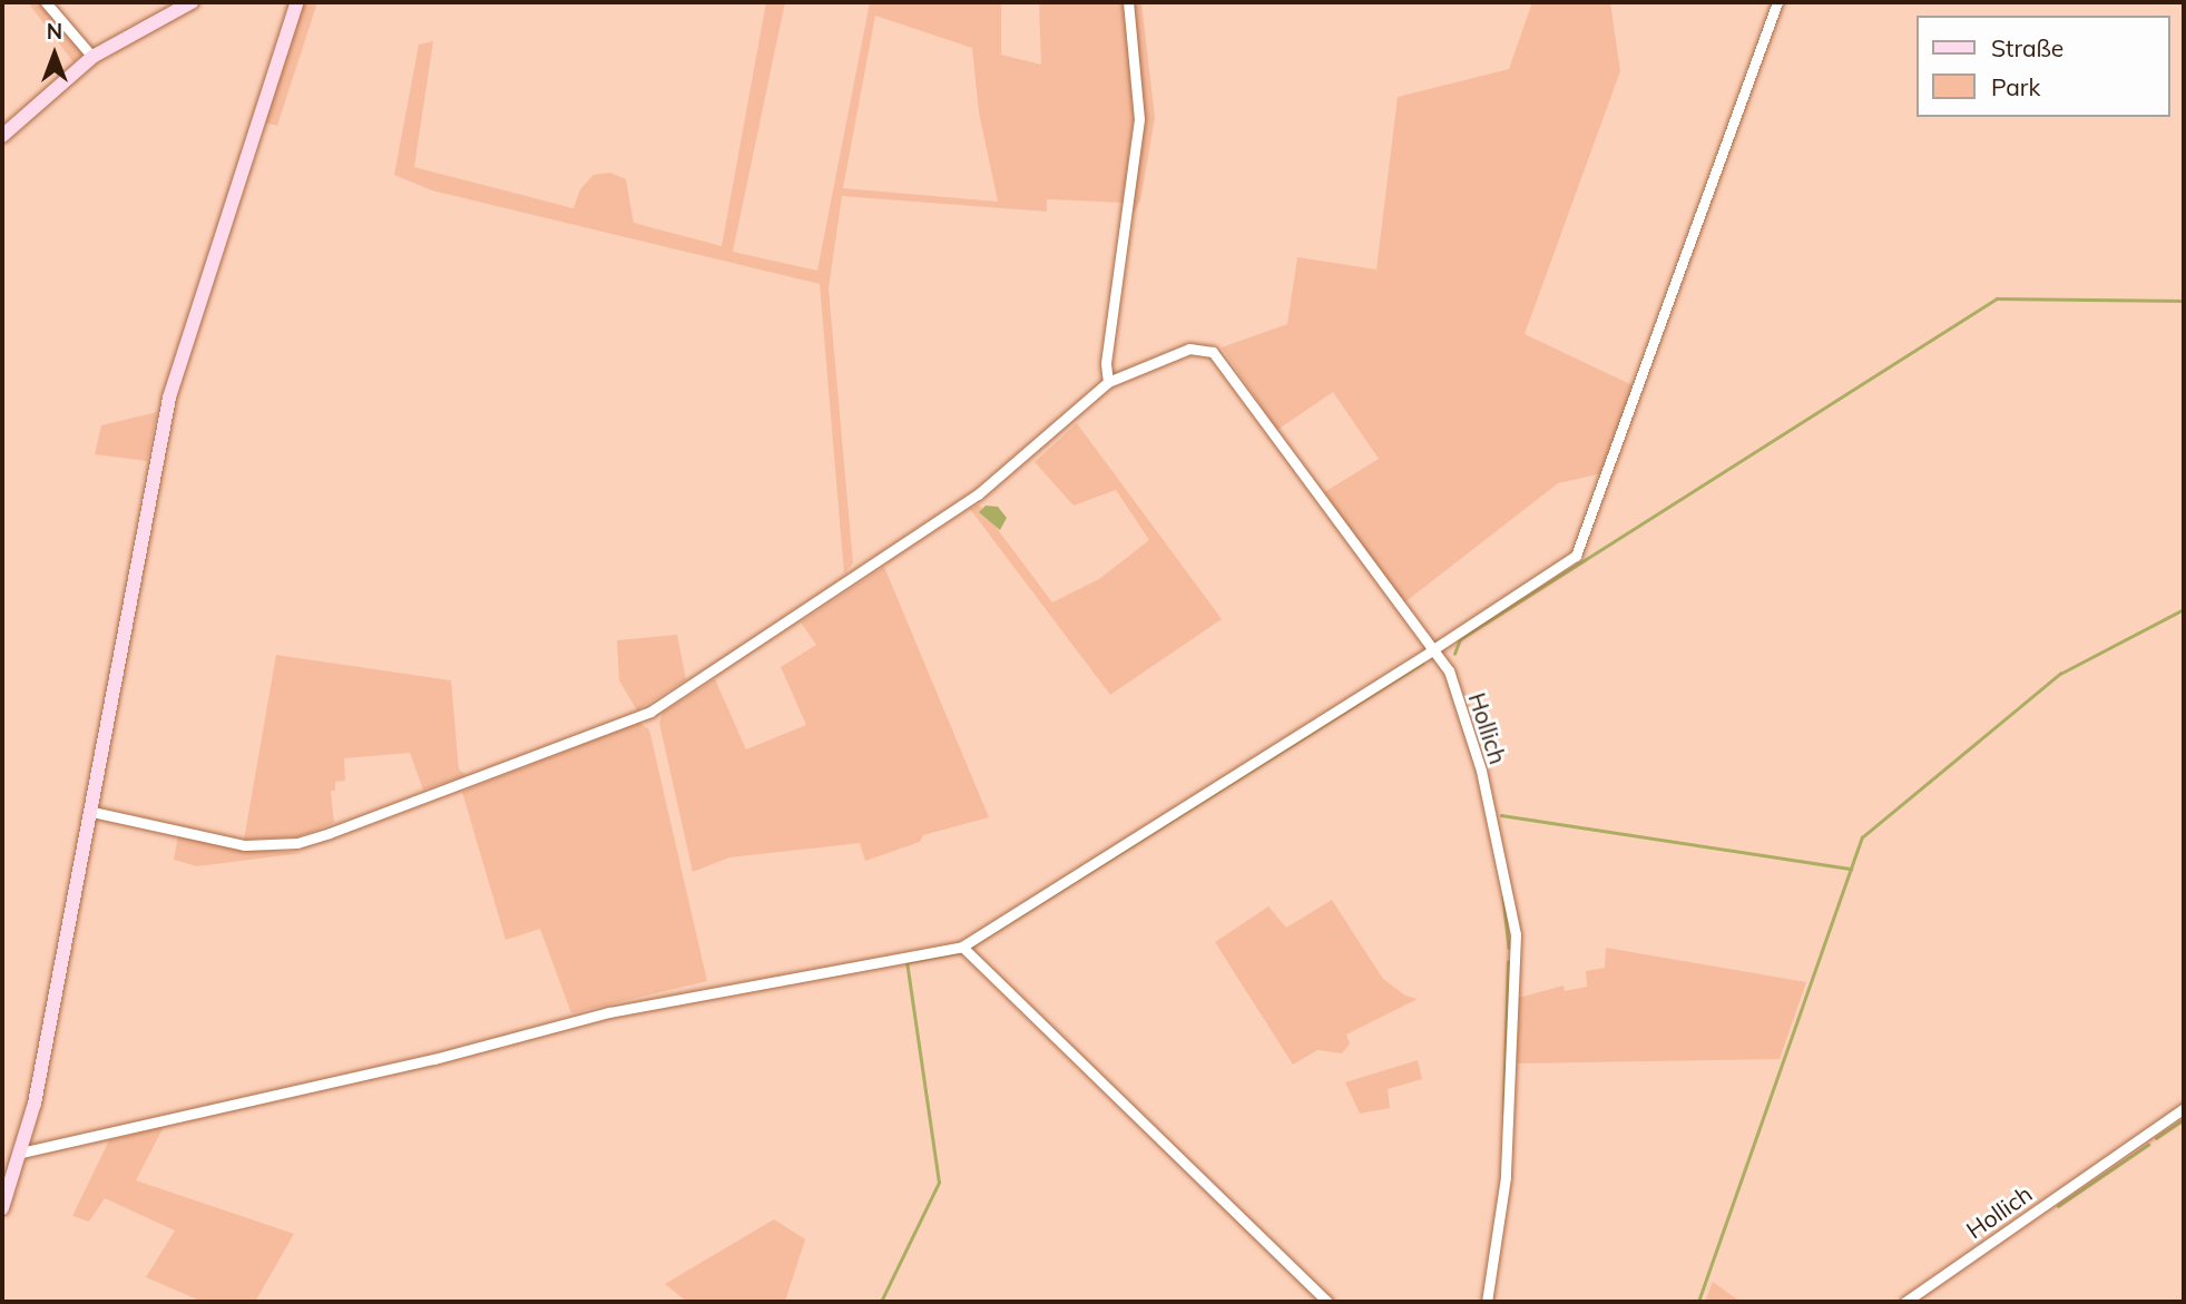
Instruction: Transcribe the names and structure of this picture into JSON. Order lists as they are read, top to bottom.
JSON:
{
  "streets": {
    "street": ["Hollich"]
  },
  "legend": ["Straße", "Park"],
  "north": "top"
}
